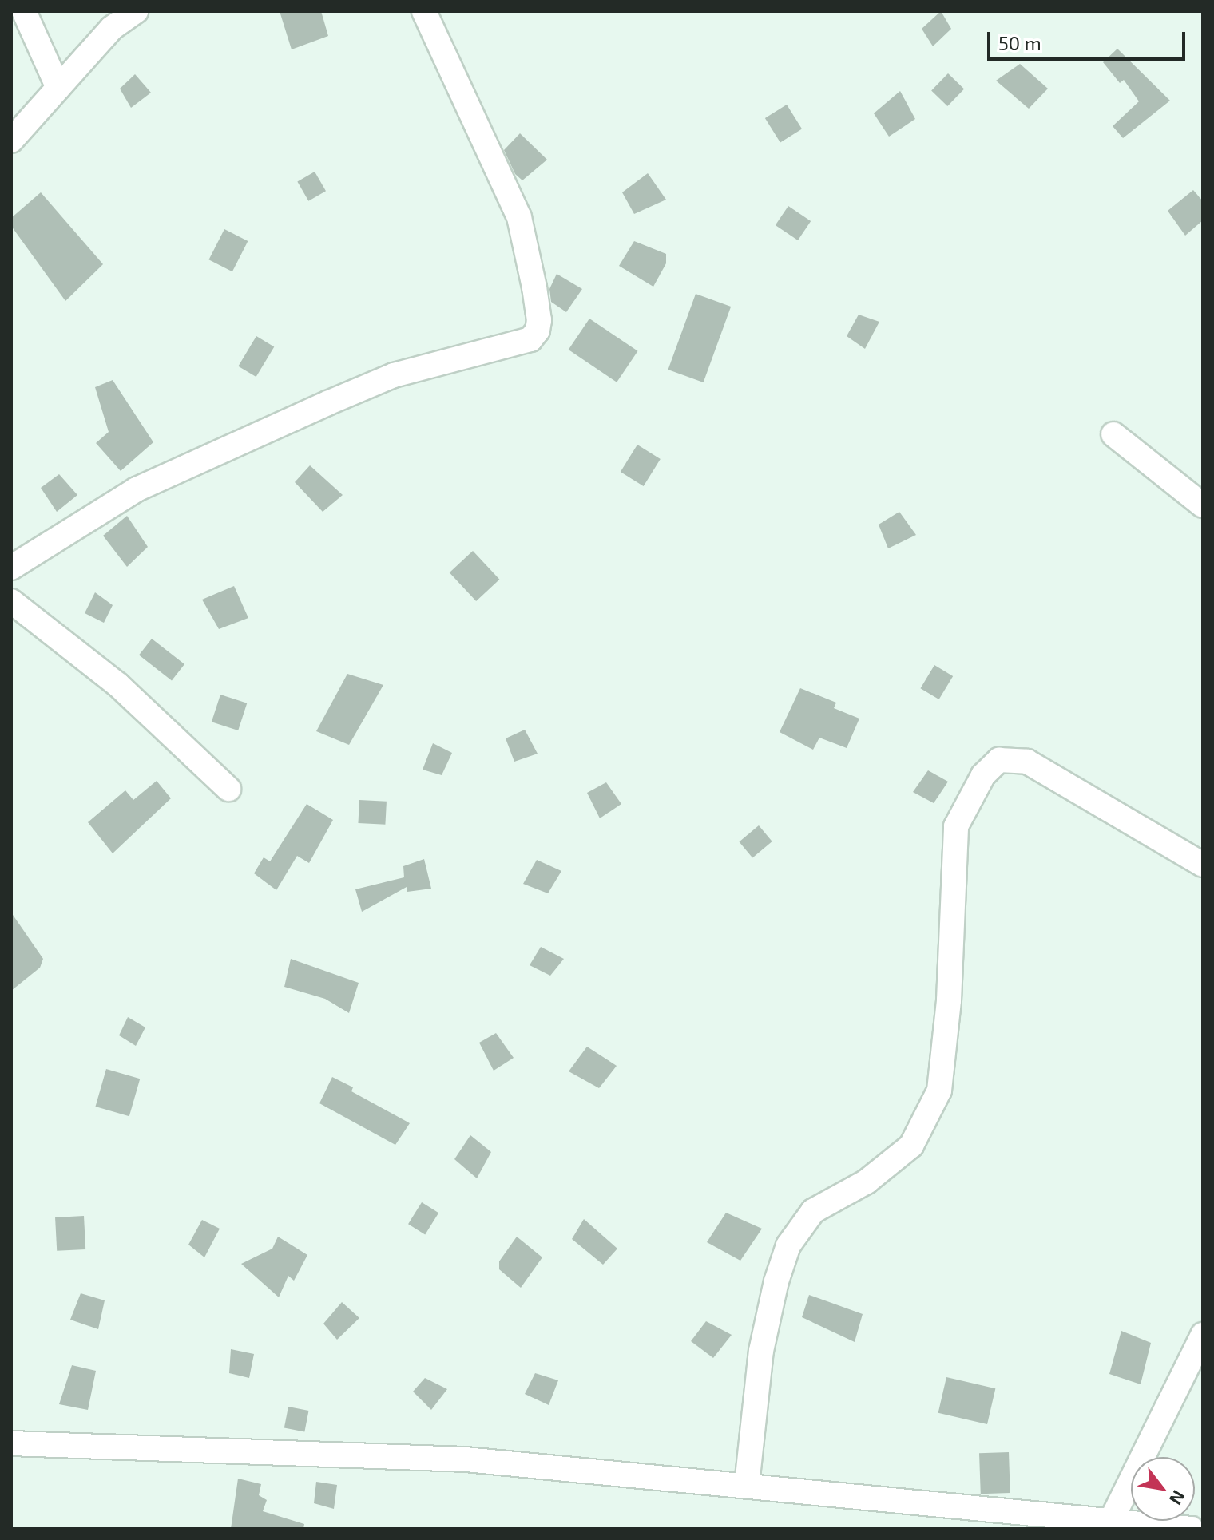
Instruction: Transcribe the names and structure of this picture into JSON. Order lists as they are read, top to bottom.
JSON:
{
  "scale_bar": "50 m",
  "north": "bottom right"
}
